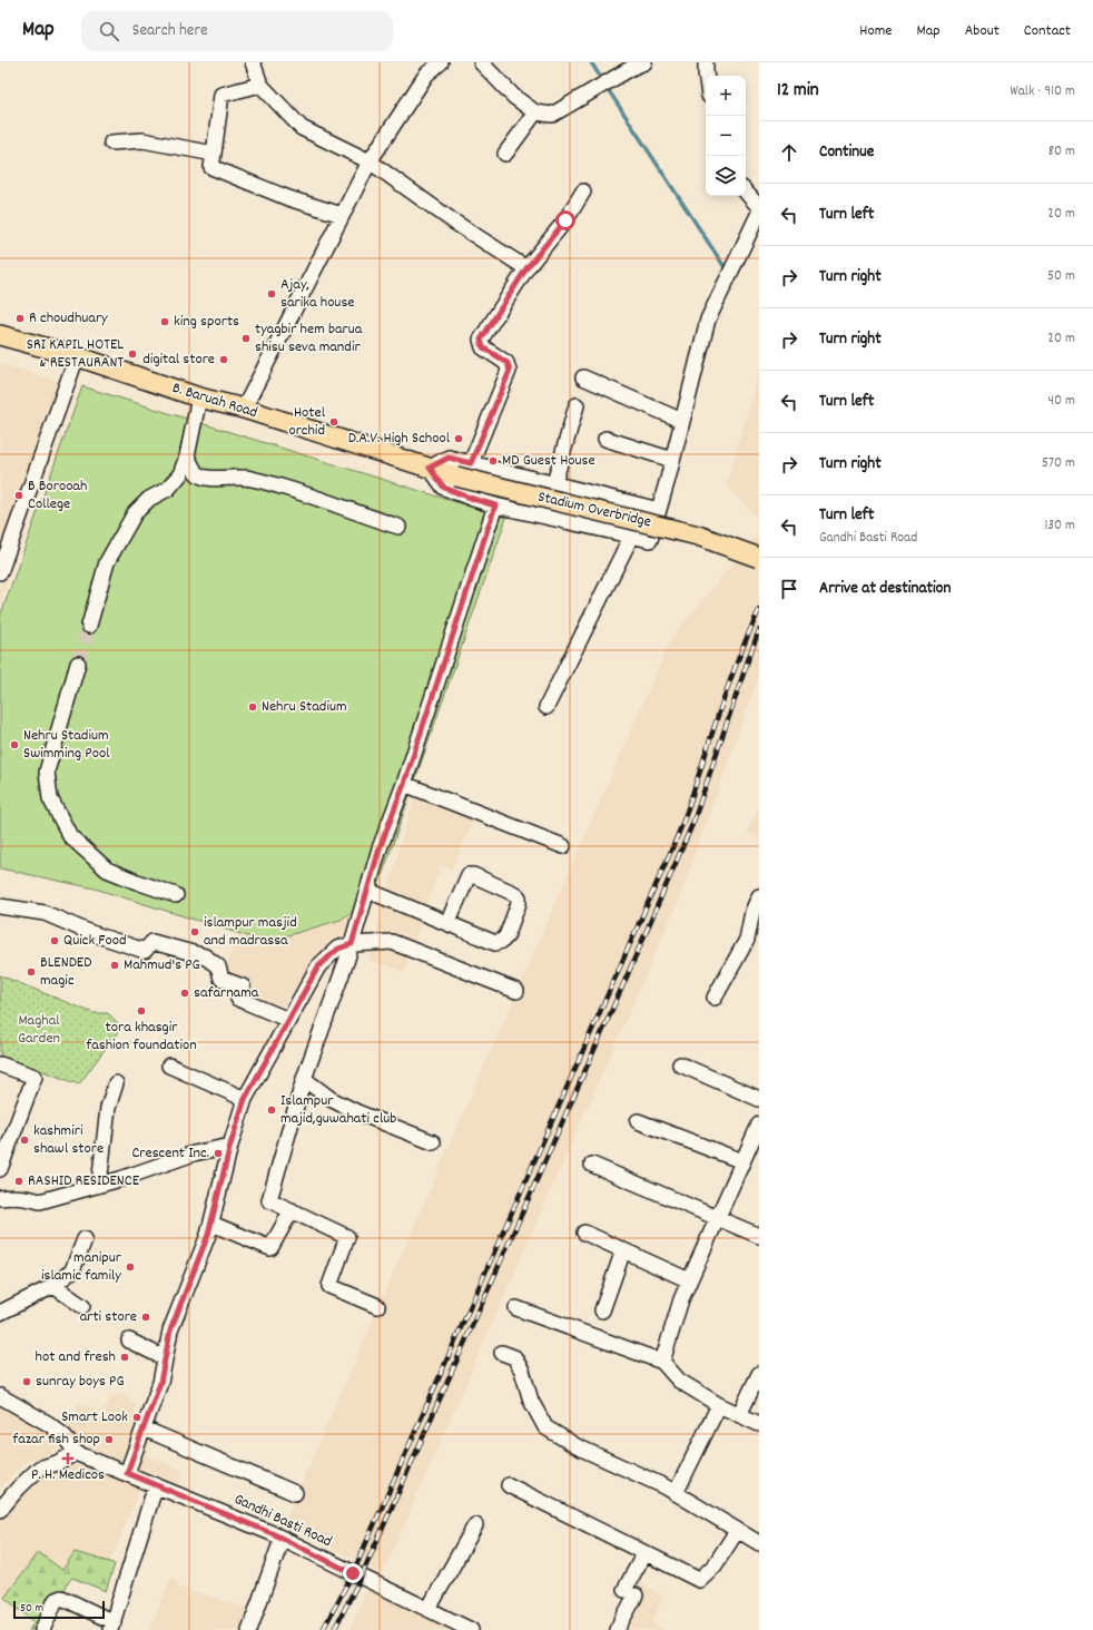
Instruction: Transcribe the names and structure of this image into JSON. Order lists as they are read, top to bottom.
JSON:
{
  "streets": {
    "main road": ["B. Baruah Road", "Stadium Overbridge"],
    "street": ["Gandhi Basti Road"]
  },
  "crossings": [
    ["B. Baruah Road", "Stadium Overbridge"]
  ],
  "parks": ["Maghal Garden"],
  "places": {
    "other": [
      "Ajay, sarika house",
      "R choudhuary",
      "king sports",
      "tyagbir hem barua shisu seva mandir",
      "SRI KAPIL HOTEL & RESTAURANT",
      "digital store",
      "Hotel orchid",
      "D.A.V. High School",
      "MD Guest House",
      "B Borooah College",
      "Nehru Stadium",
      "Nehru Stadium Swimming Pool",
      "islampur masjid and madrassa",
      "Quick Food",
      "Mahmud's PG",
      "BLENDED magic",
      "safarnama",
      "tora khasgir fashion foundation",
      "Islampur majid,guwahati club",
      "kashmiri shawl store",
      "Crescent Inc.",
      "RASHID RESIDENCE",
      "manipur islamic family",
      "arti store",
      "hot and fresh",
      "sunray boys PG",
      "Smart Look",
      "fazar fish shop"
    ],
    "health": ["P. H. Medicos"]
  },
  "scale_bar": "50 m",
  "page": {
    "header": "Map",
    "search": "Search here",
    "nav": [
      "Home",
      "Map",
      "About",
      "Contact"
    ],
    "heading": ["12 min", "Walk · 910 m"],
    "map_buttons": ["+", "−"],
    "list": [
      ["Continue", "80 m"],
      ["Turn left", "20 m"],
      ["Turn right", "50 m"],
      ["Turn right", "20 m"],
      ["Turn left", "40 m"],
      ["Turn right", "570 m"],
      ["Turn left", "Gandhi Basti Road", "130 m"],
      "Arrive at destination"
    ],
    "scale": "50 m"
  }
}
